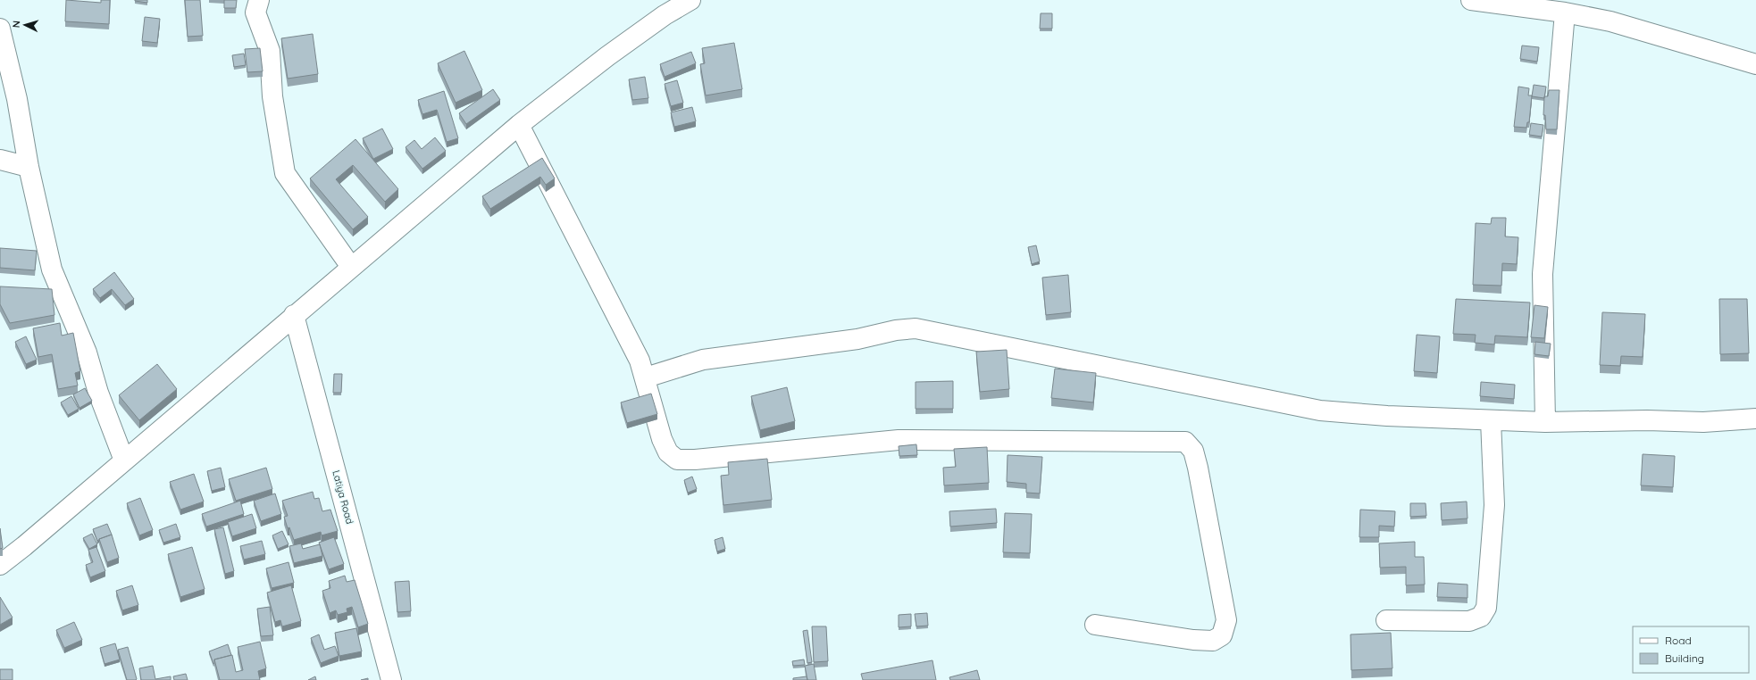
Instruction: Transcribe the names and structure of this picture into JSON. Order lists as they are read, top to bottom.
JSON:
{
  "streets": {
    "street": ["Latiya Road"]
  },
  "legend": ["Road", "Building"],
  "north": "left"
}
